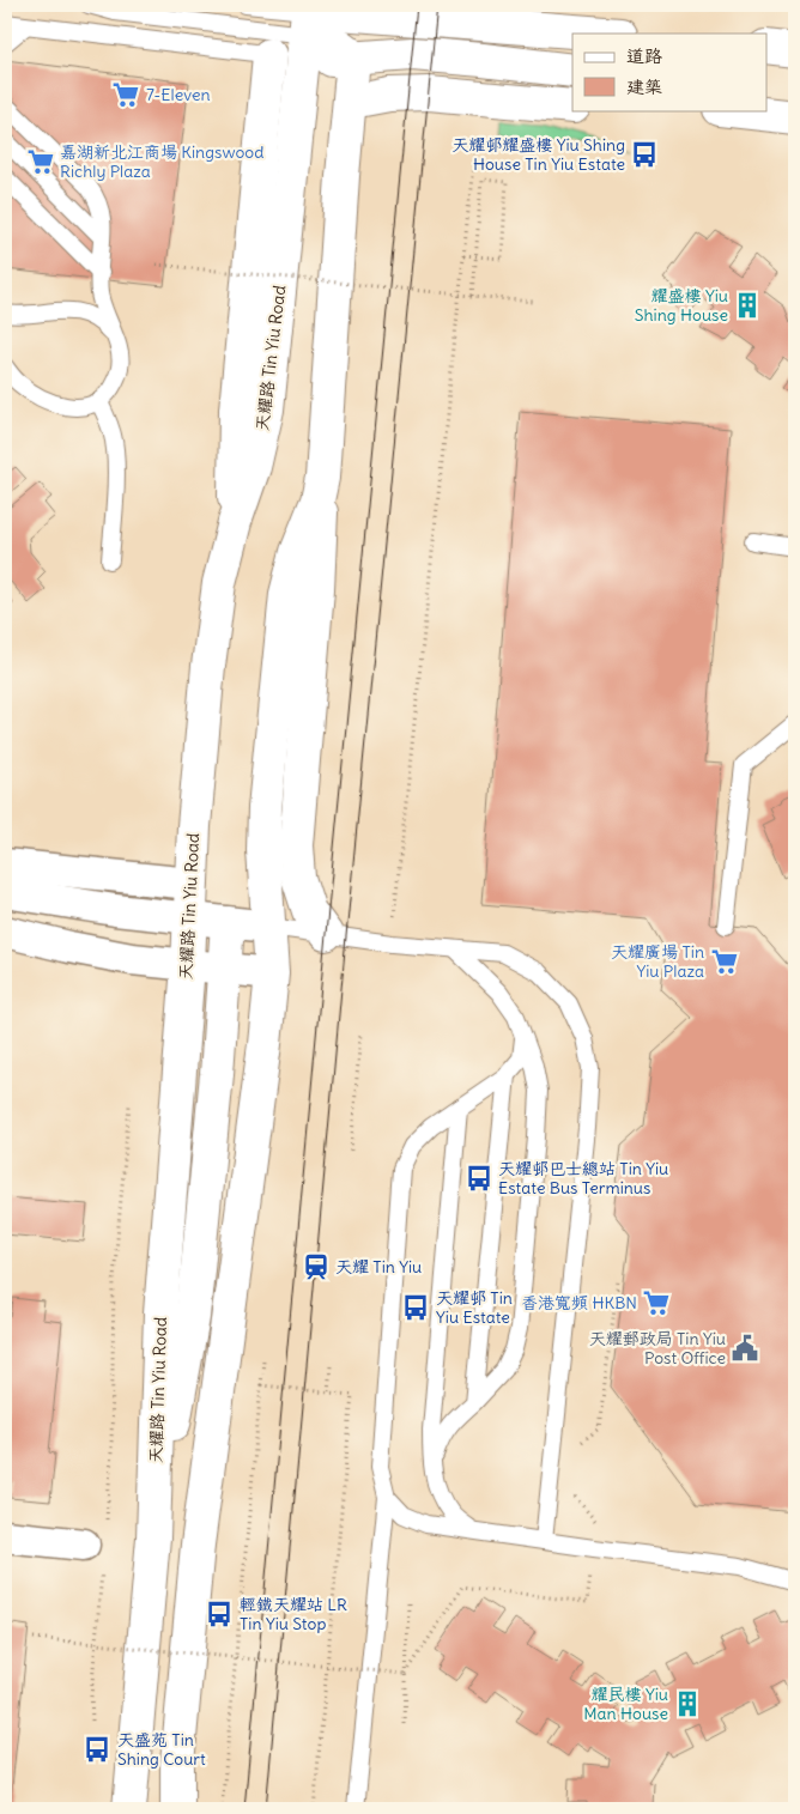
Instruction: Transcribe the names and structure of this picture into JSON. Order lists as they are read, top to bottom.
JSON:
{
  "streets": {
    "main road": ["天耀路 Tin Yiu Road"]
  },
  "places": {
    "supermarket": [
      "7-Eleven",
      "嘉湖新北江商場 Kingswood Richly Plaza",
      "天耀廣場 Tin Yiu Plaza",
      "香港寬頻 HKBN"
    ],
    "bus stop": [
      "天耀邨耀盛樓 Yiu Shing House Tin Yiu Estate",
      "天耀邨巴士總站 Tin Yiu Estate Bus Terminus",
      "天耀邨 Tin Yiu Estate",
      "輕鐵天耀站 LR Tin Yiu Stop",
      "天盛苑 Tin Shing Court"
    ],
    "building": ["耀盛樓 Yiu Shing House", "耀民樓 Yiu Man House"],
    "station": ["天耀 Tin Yiu"],
    "public building": ["天耀郵政局 Tin Yiu Post Office"]
  },
  "legend": ["道路", "建築"]
}
